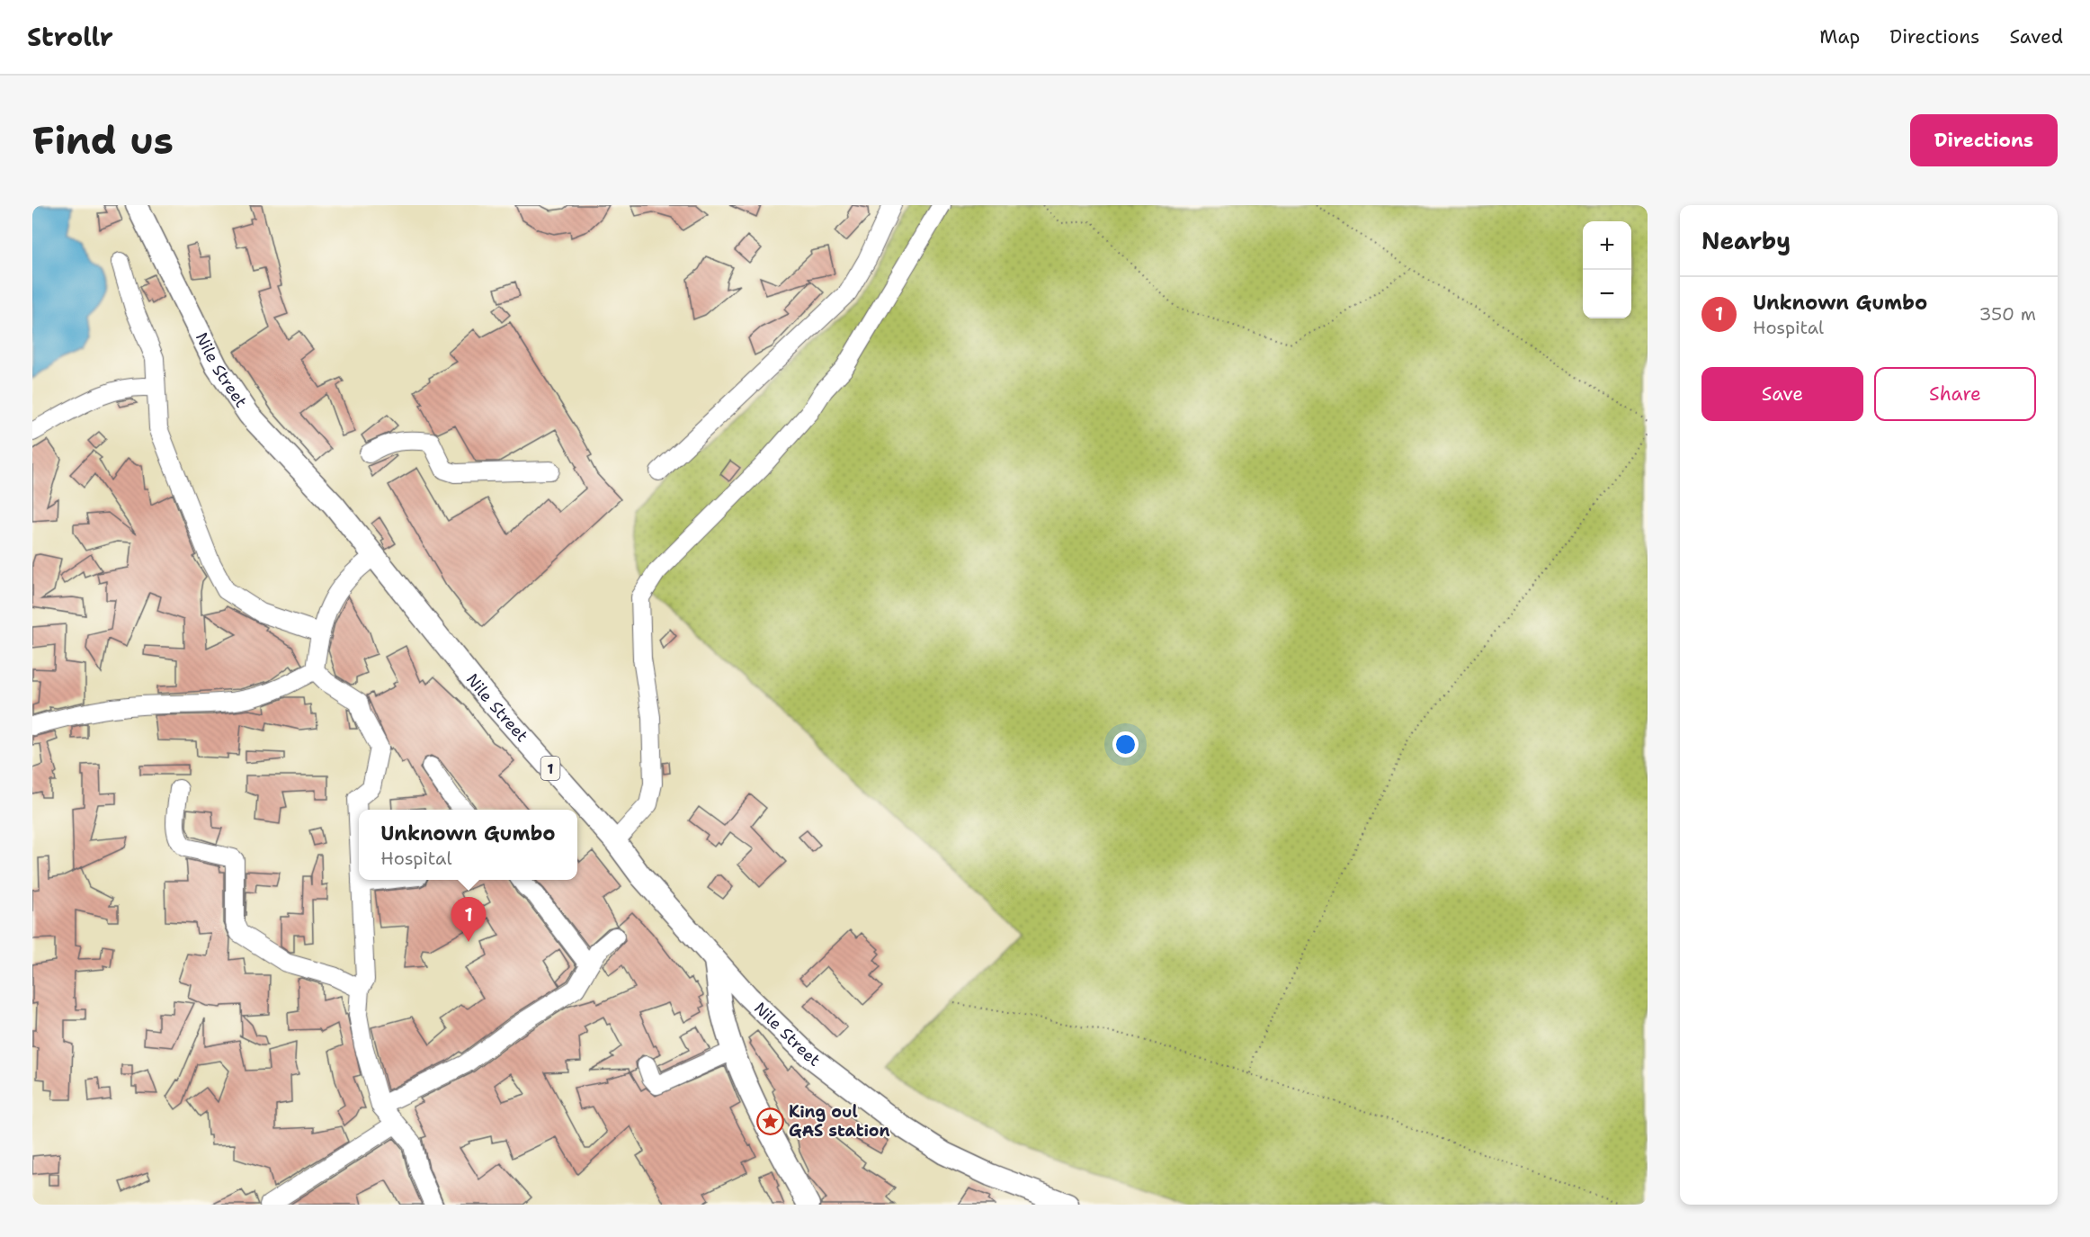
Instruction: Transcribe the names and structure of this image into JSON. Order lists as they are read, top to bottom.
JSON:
{
  "streets": {
    "main road": ["Nile Street", "1"]
  },
  "places": {
    "place": ["King oul GAS station"]
  },
  "page": {
    "header": "Strollr",
    "nav": ["Map", "Directions", "Saved"],
    "buttons": [
      "Directions",
      ["Save", "Share"]
    ],
    "title": "Find us",
    "heading": "Nearby",
    "map_buttons": ["+", "−"],
    "list": [
      {
        "mark": "1",
        "name": "Unknown Gumbo",
        "note": "Hospital",
        "value": "350 m"
      }
    ],
    "popup": ["Unknown Gumbo", "Hospital"],
    "pins": "1"
  }
}
